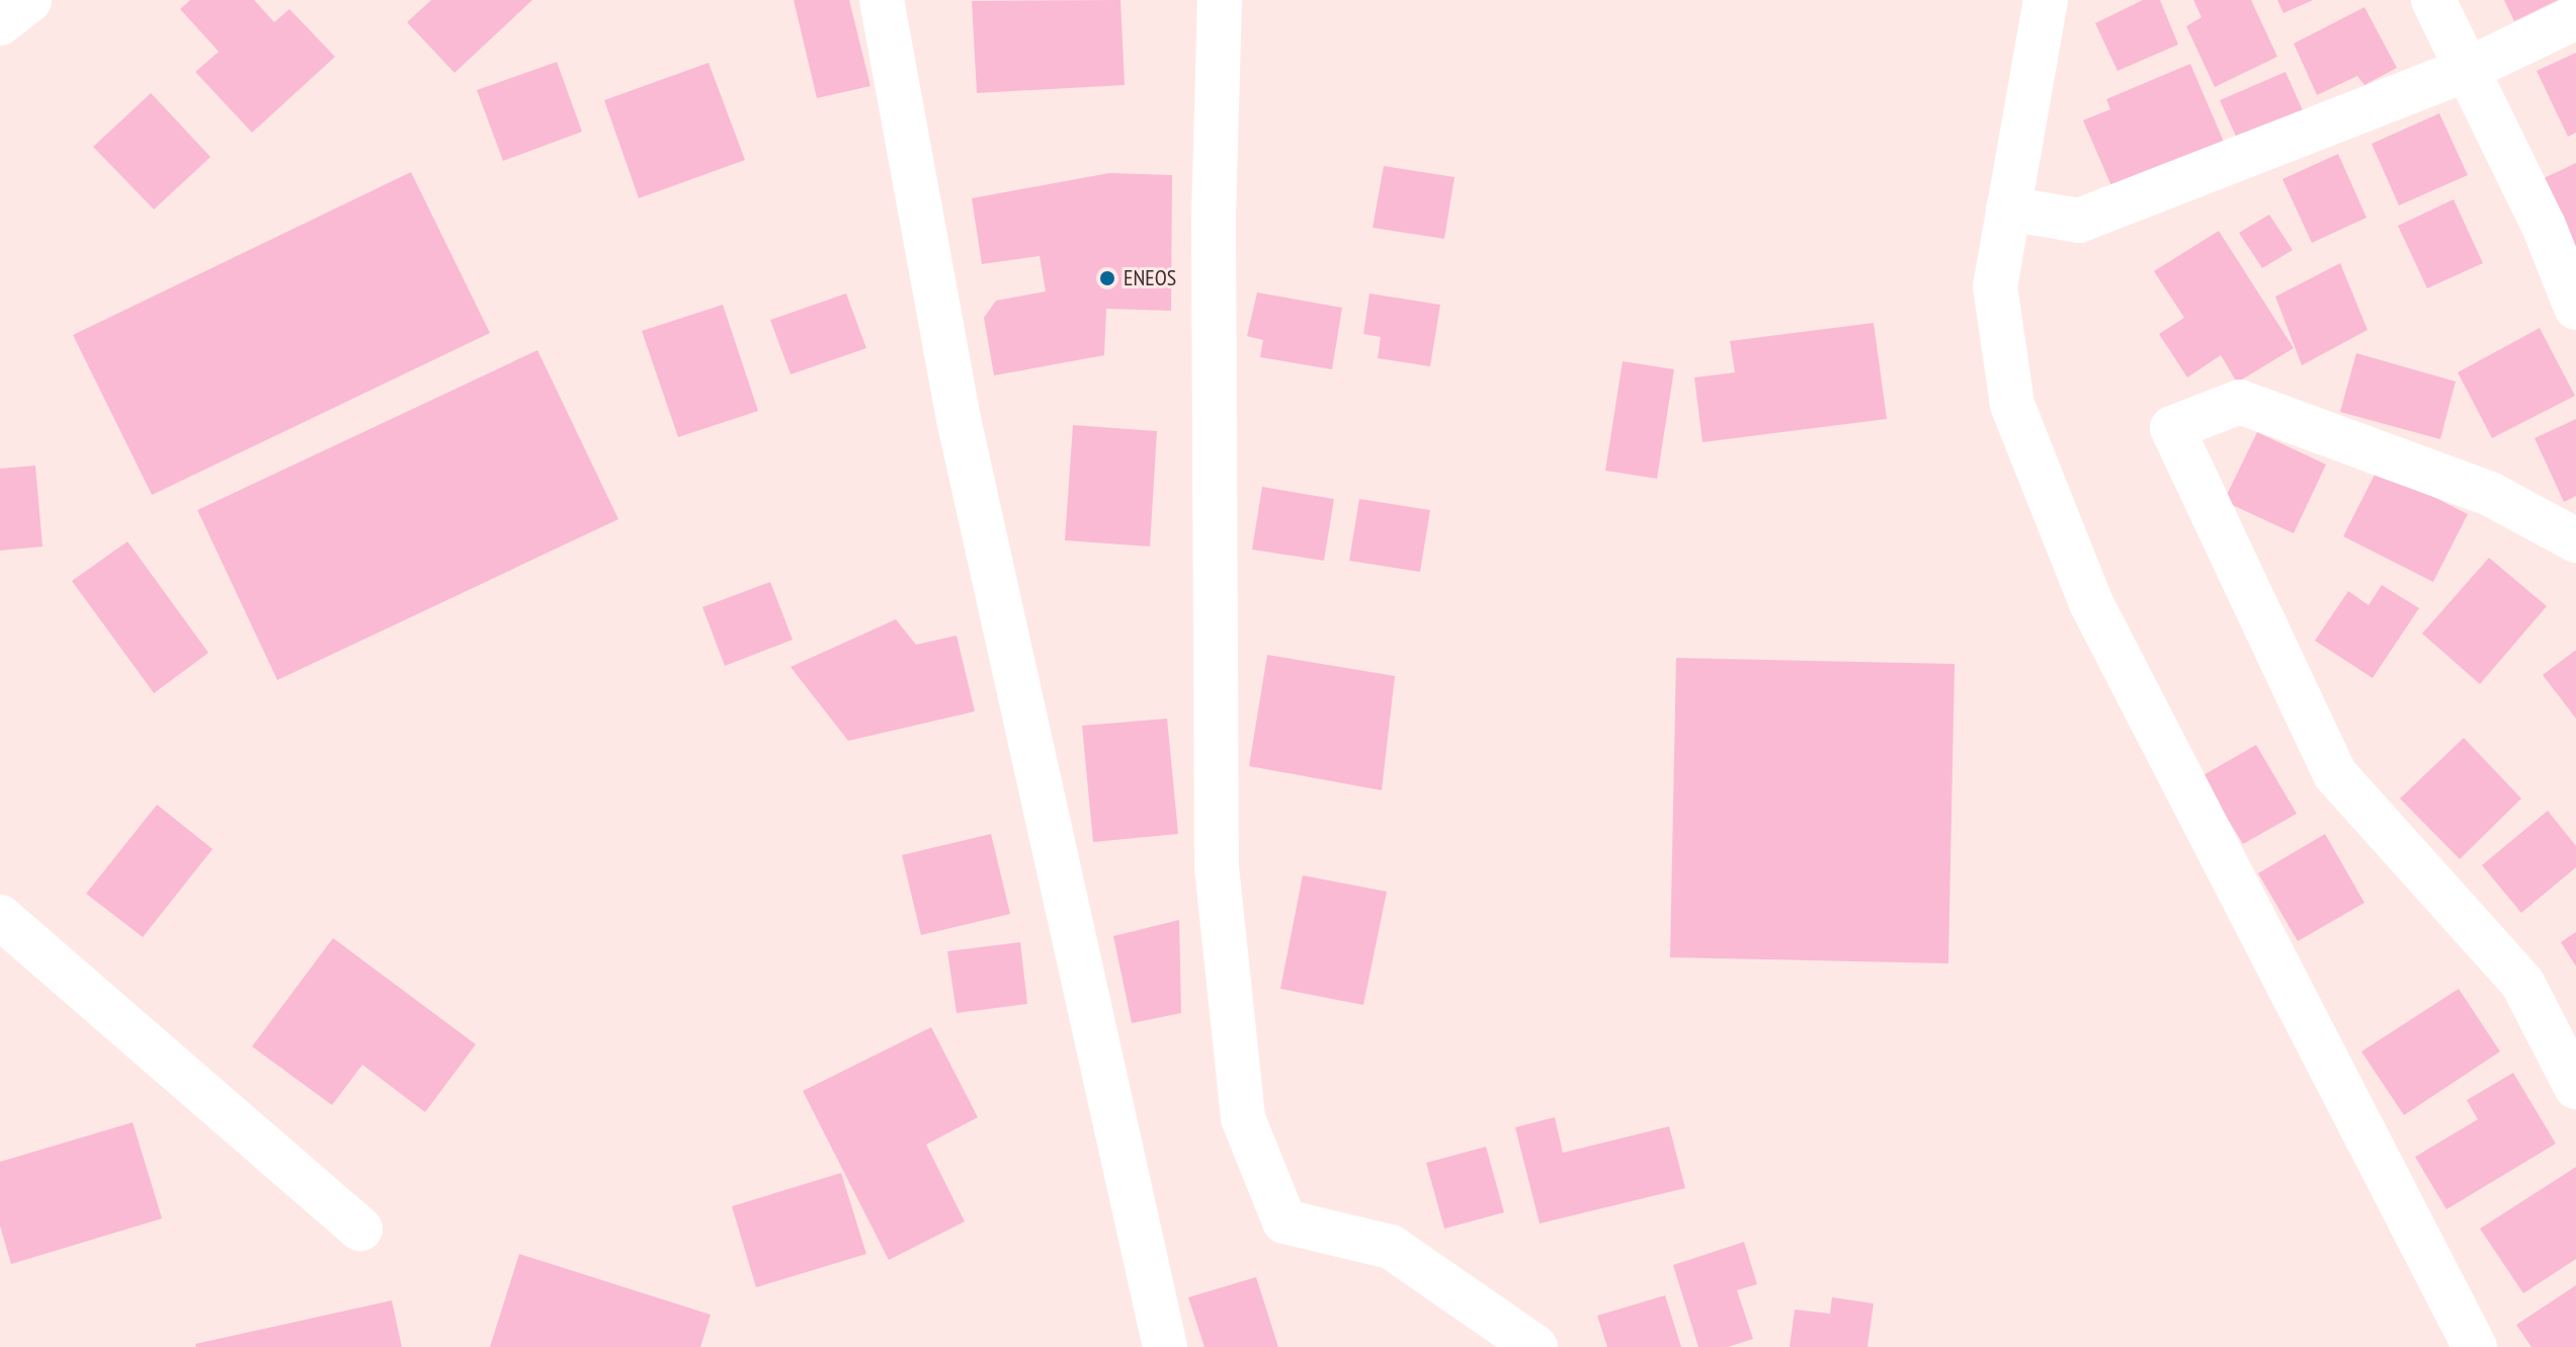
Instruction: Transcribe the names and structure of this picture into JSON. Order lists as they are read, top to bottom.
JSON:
{
  "places": ["ENEOS"]
}
